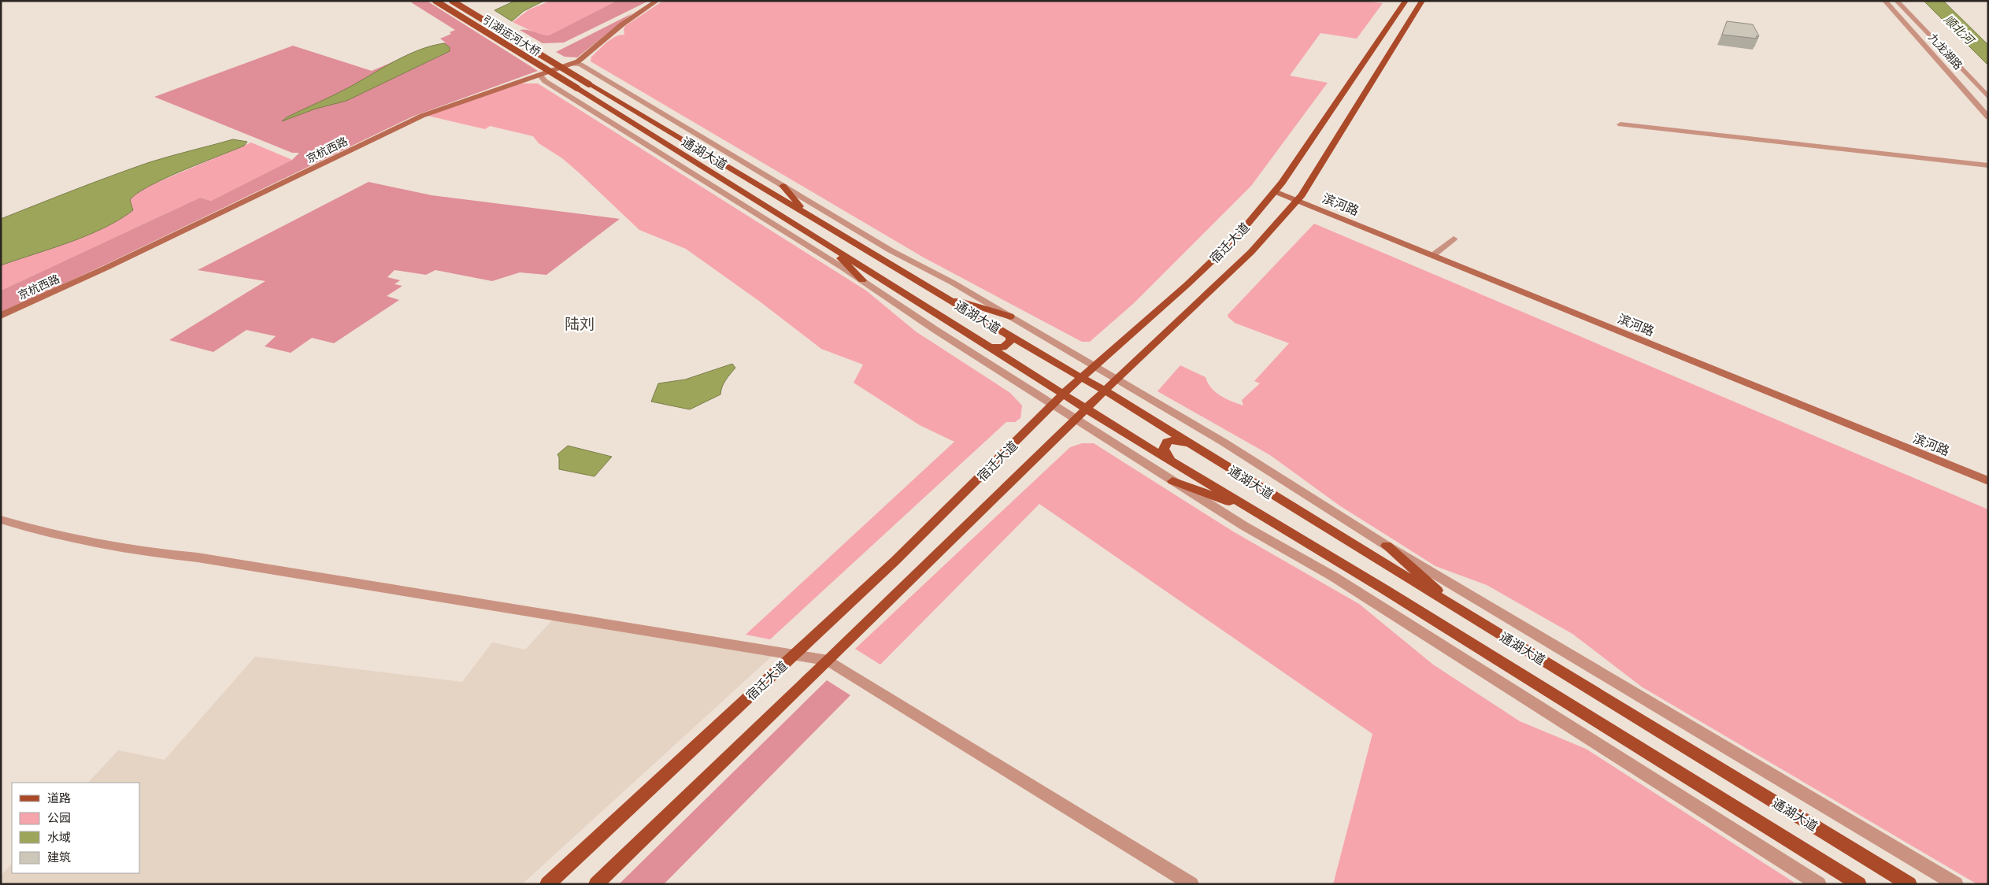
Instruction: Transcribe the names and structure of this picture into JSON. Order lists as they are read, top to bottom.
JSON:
{
  "streets": {
    "main road": [
      "引湖运河大桥",
      "京杭西路",
      "通湖大道",
      "滨河路",
      "宿迁大道"
    ],
    "street": ["九龙湖路"]
  },
  "crossings": [
    ["引湖运河大桥", "通湖大道"],
    ["通湖大道", "宿迁大道"],
    ["滨河路", "宿迁大道"]
  ],
  "districts": ["陆刘"],
  "water": ["顺北河"],
  "legend": [
    "道路",
    "公园",
    "水域",
    "建筑"
  ]
}
